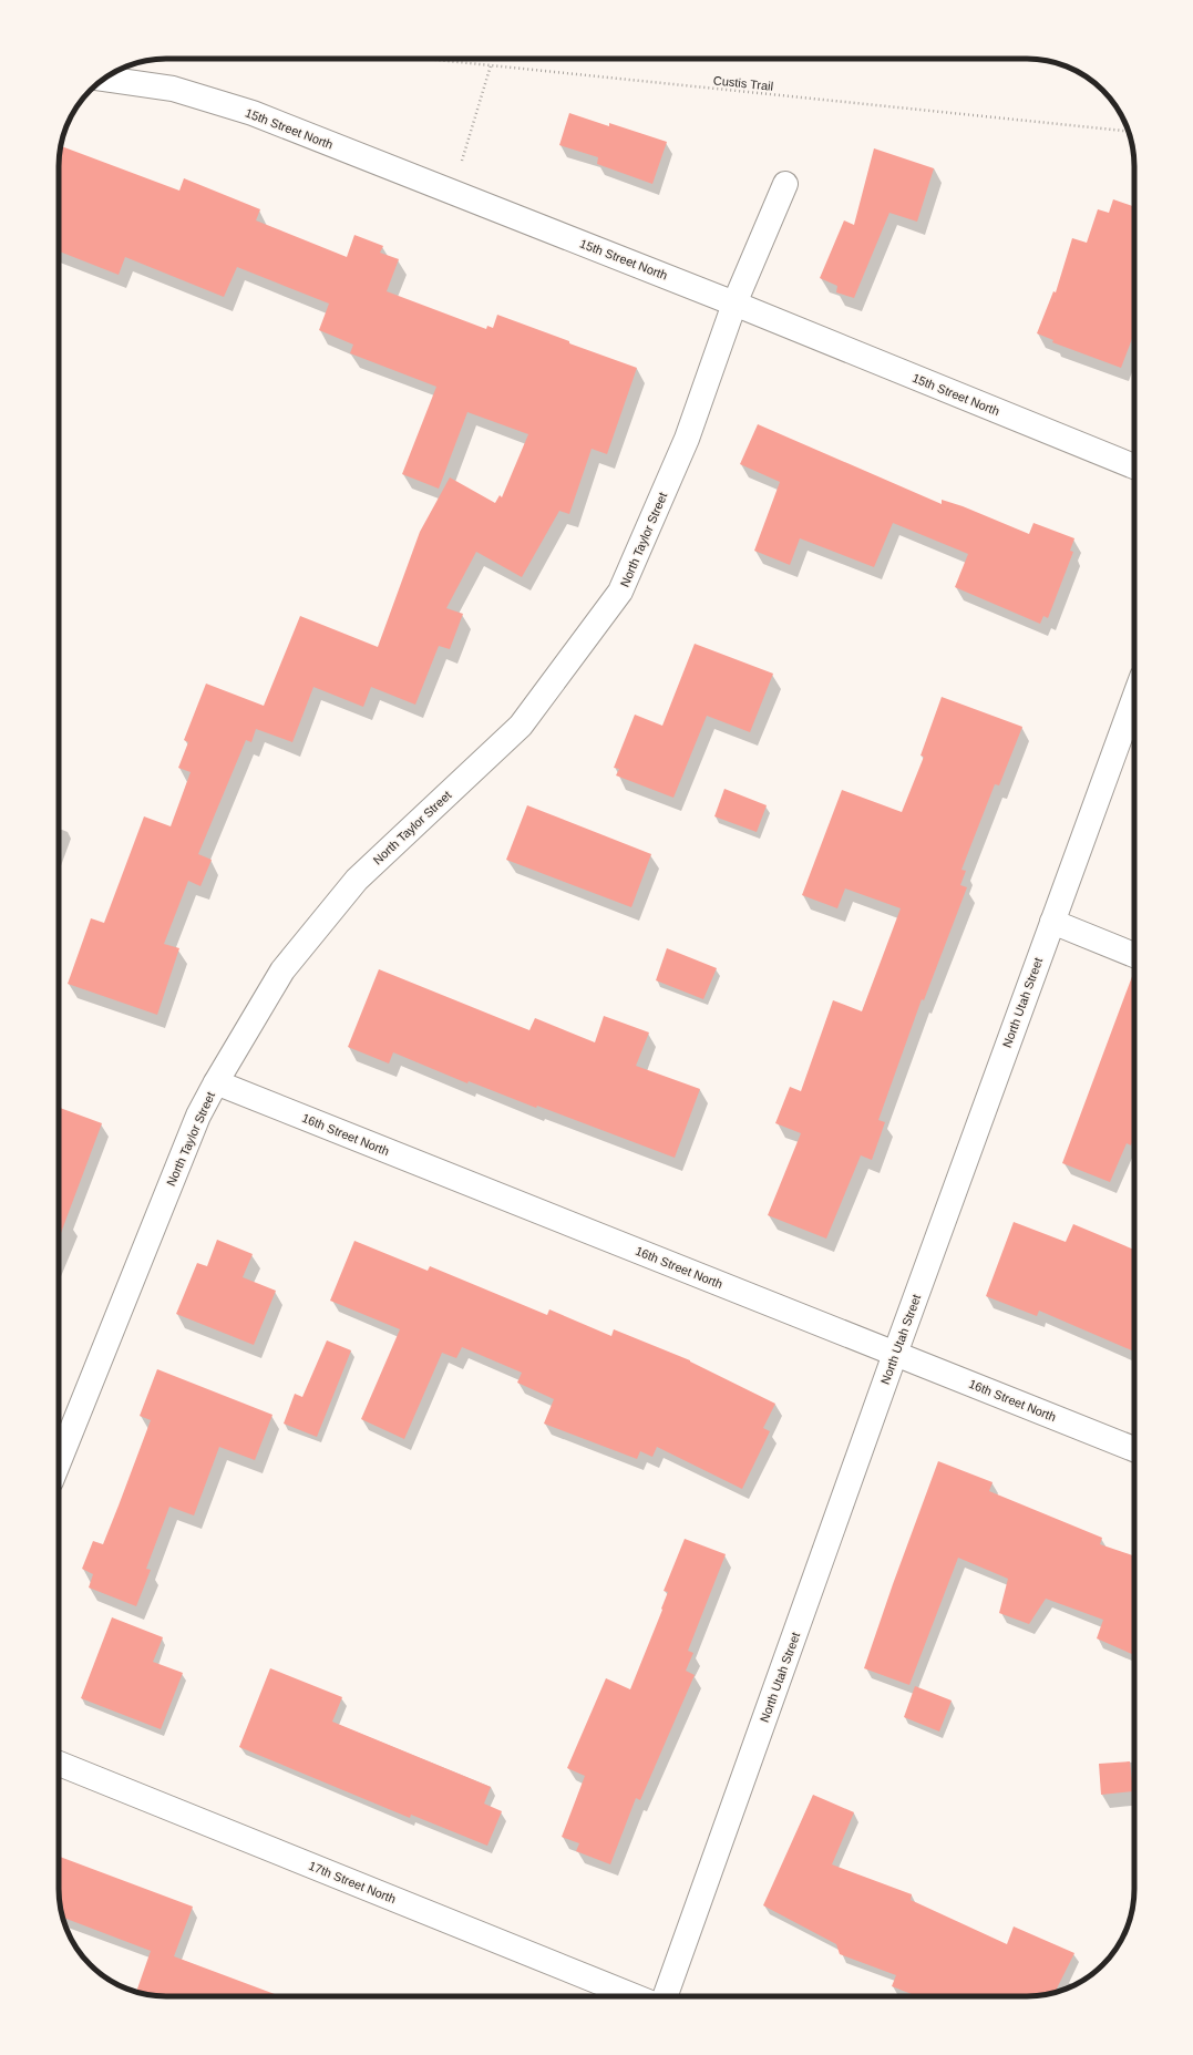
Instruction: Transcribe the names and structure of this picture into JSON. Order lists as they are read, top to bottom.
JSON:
{
  "streets": {
    "street": [
      "15th Street North",
      "North Taylor Street",
      "North Utah Street",
      "16th Street North",
      "17th Street North"
    ],
    "path": ["Custis Trail"]
  },
  "crossings": [
    ["15th Street North", "North Taylor Street"],
    ["North Taylor Street", "16th Street North"],
    ["North Utah Street", "16th Street North"]
  ]
}
